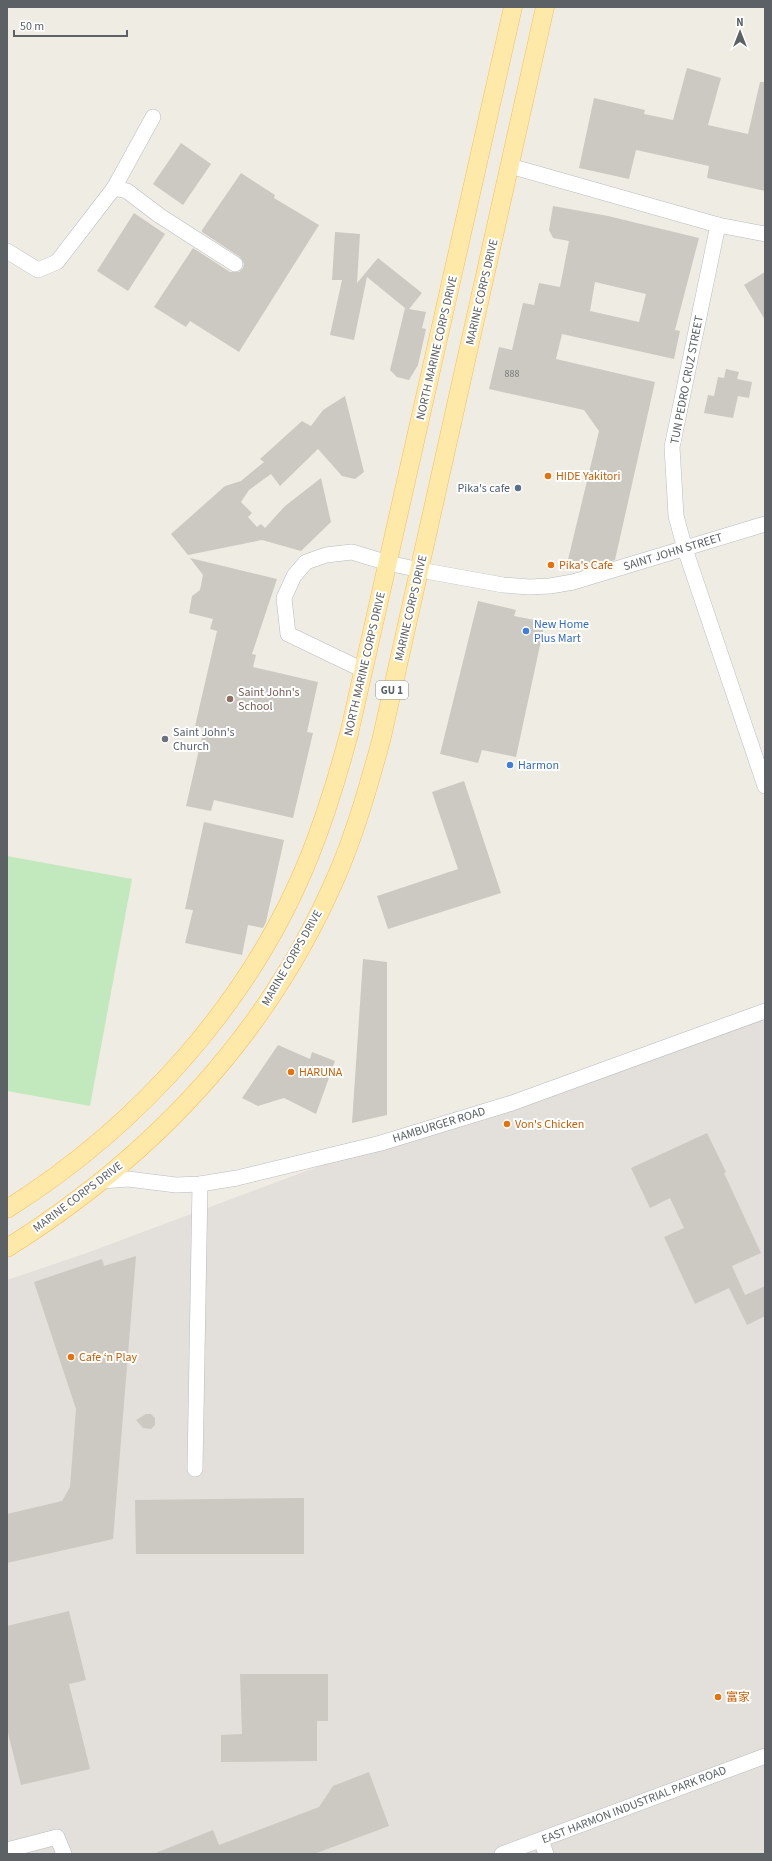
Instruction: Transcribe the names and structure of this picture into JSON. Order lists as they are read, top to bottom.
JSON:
{
  "streets": {
    "main road": ["MARINE CORPS DRIVE", "NORTH MARINE CORPS DRIVE", "GU 1"],
    "street": [
      "TUN PEDRO CRUZ STREET",
      "SAINT JOHN STREET",
      "HAMBURGER ROAD",
      "EAST HARMON INDUSTRIAL PARK ROAD"
    ]
  },
  "crossings": [
    ["MARINE CORPS DRIVE", "SAINT JOHN STREET"],
    ["MARINE CORPS DRIVE", "HAMBURGER ROAD"],
    ["NORTH MARINE CORPS DRIVE", "SAINT JOHN STREET"],
    ["TUN PEDRO CRUZ STREET", "SAINT JOHN STREET"]
  ],
  "places": [
    "HIDE Yakitori",
    "Pika's cafe",
    "Pika's Cafe",
    "New Home Plus Mart",
    "Saint John's School",
    "Saint John's Church",
    "Harmon",
    "HARUNA",
    "Von's Chicken",
    "Cafe ‘n Play",
    "富家"
  ],
  "house_numbers": ["888"],
  "scale_bar": "50 m",
  "north": "top"
}
